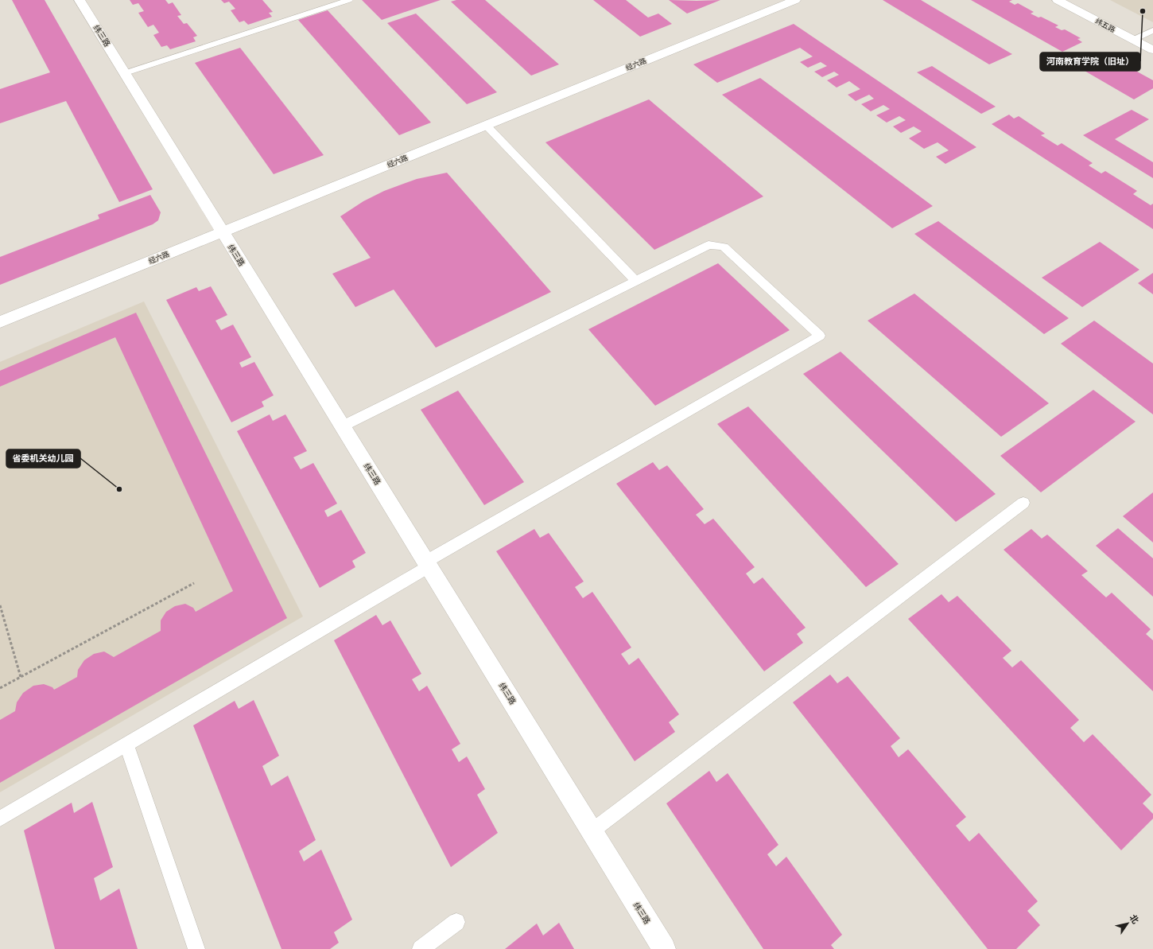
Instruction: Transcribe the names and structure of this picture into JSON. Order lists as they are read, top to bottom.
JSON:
{
  "streets": {
    "street": ["纬五路", "纬三路", "经六路"]
  },
  "crossings": [
    ["纬三路", "经六路"]
  ],
  "places": ["河南教育学院（旧址）", "省委机关幼儿园"],
  "north": "top right"
}
